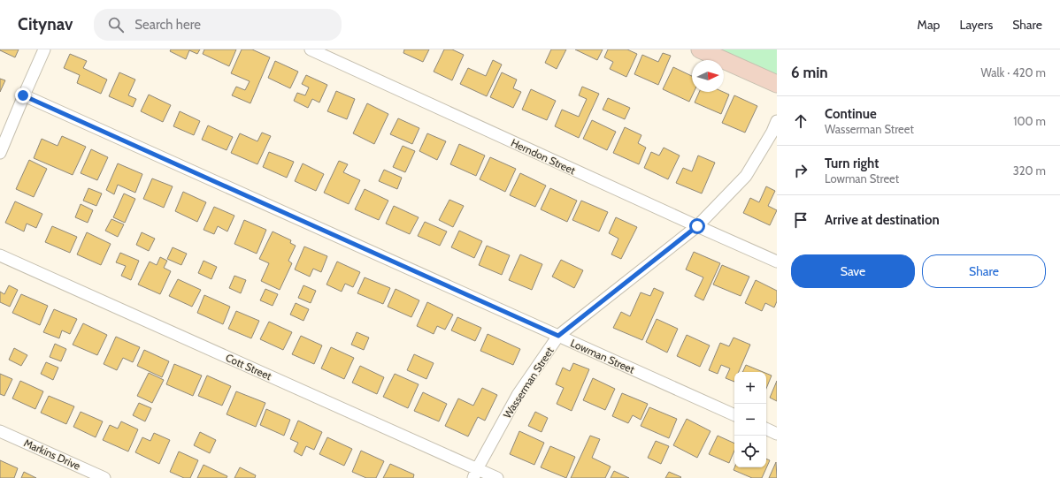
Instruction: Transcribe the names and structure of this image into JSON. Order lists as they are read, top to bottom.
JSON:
{
  "streets": {
    "street": [
      "Herndon Street",
      "Lowman Street",
      "Cott Street",
      "Wasserman Street",
      "Markins Drive"
    ]
  },
  "crossings": [
    ["Herndon Street", "Wasserman Street"],
    ["Lowman Street", "Wasserman Street"],
    ["Cott Street", "Wasserman Street"]
  ],
  "north": "right",
  "page": {
    "header": "Citynav",
    "search": "Search here",
    "nav": ["Map", "Layers", "Share"],
    "heading": ["6 min", "Walk · 420 m"],
    "list": [
      ["Continue", "Wasserman Street", "100 m"],
      ["Turn right", "Lowman Street", "320 m"],
      "Arrive at destination"
    ],
    "buttons": ["Save", "Share"],
    "map_buttons": ["+", "−"]
  }
}
